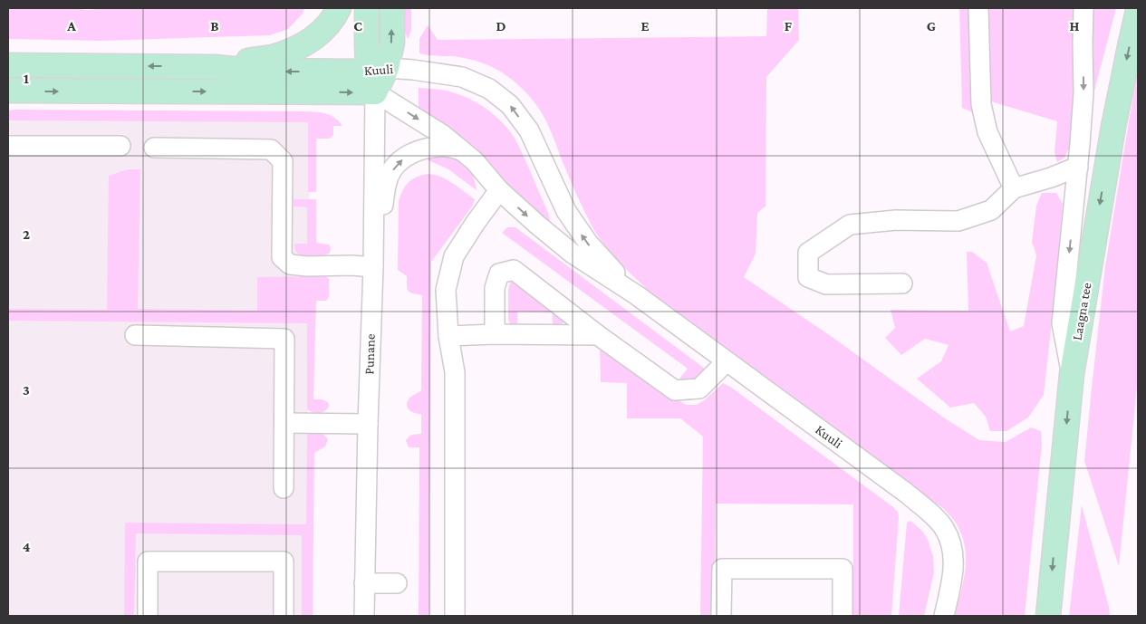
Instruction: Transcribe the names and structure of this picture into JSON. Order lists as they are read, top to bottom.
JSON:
{
  "streets": {
    "main road": ["Kuuli", "Laagna tee", "Punane"]
  },
  "crossings": [
    ["Kuuli", "Punane"]
  ],
  "one_way": ["Laagna tee"],
  "grid": {
    "columns": [
      "A",
      "B",
      "C",
      "D",
      "E",
      "F",
      "G",
      "H"
    ],
    "rows": [
      "1",
      "2",
      "3",
      "4"
    ]
  }
}
